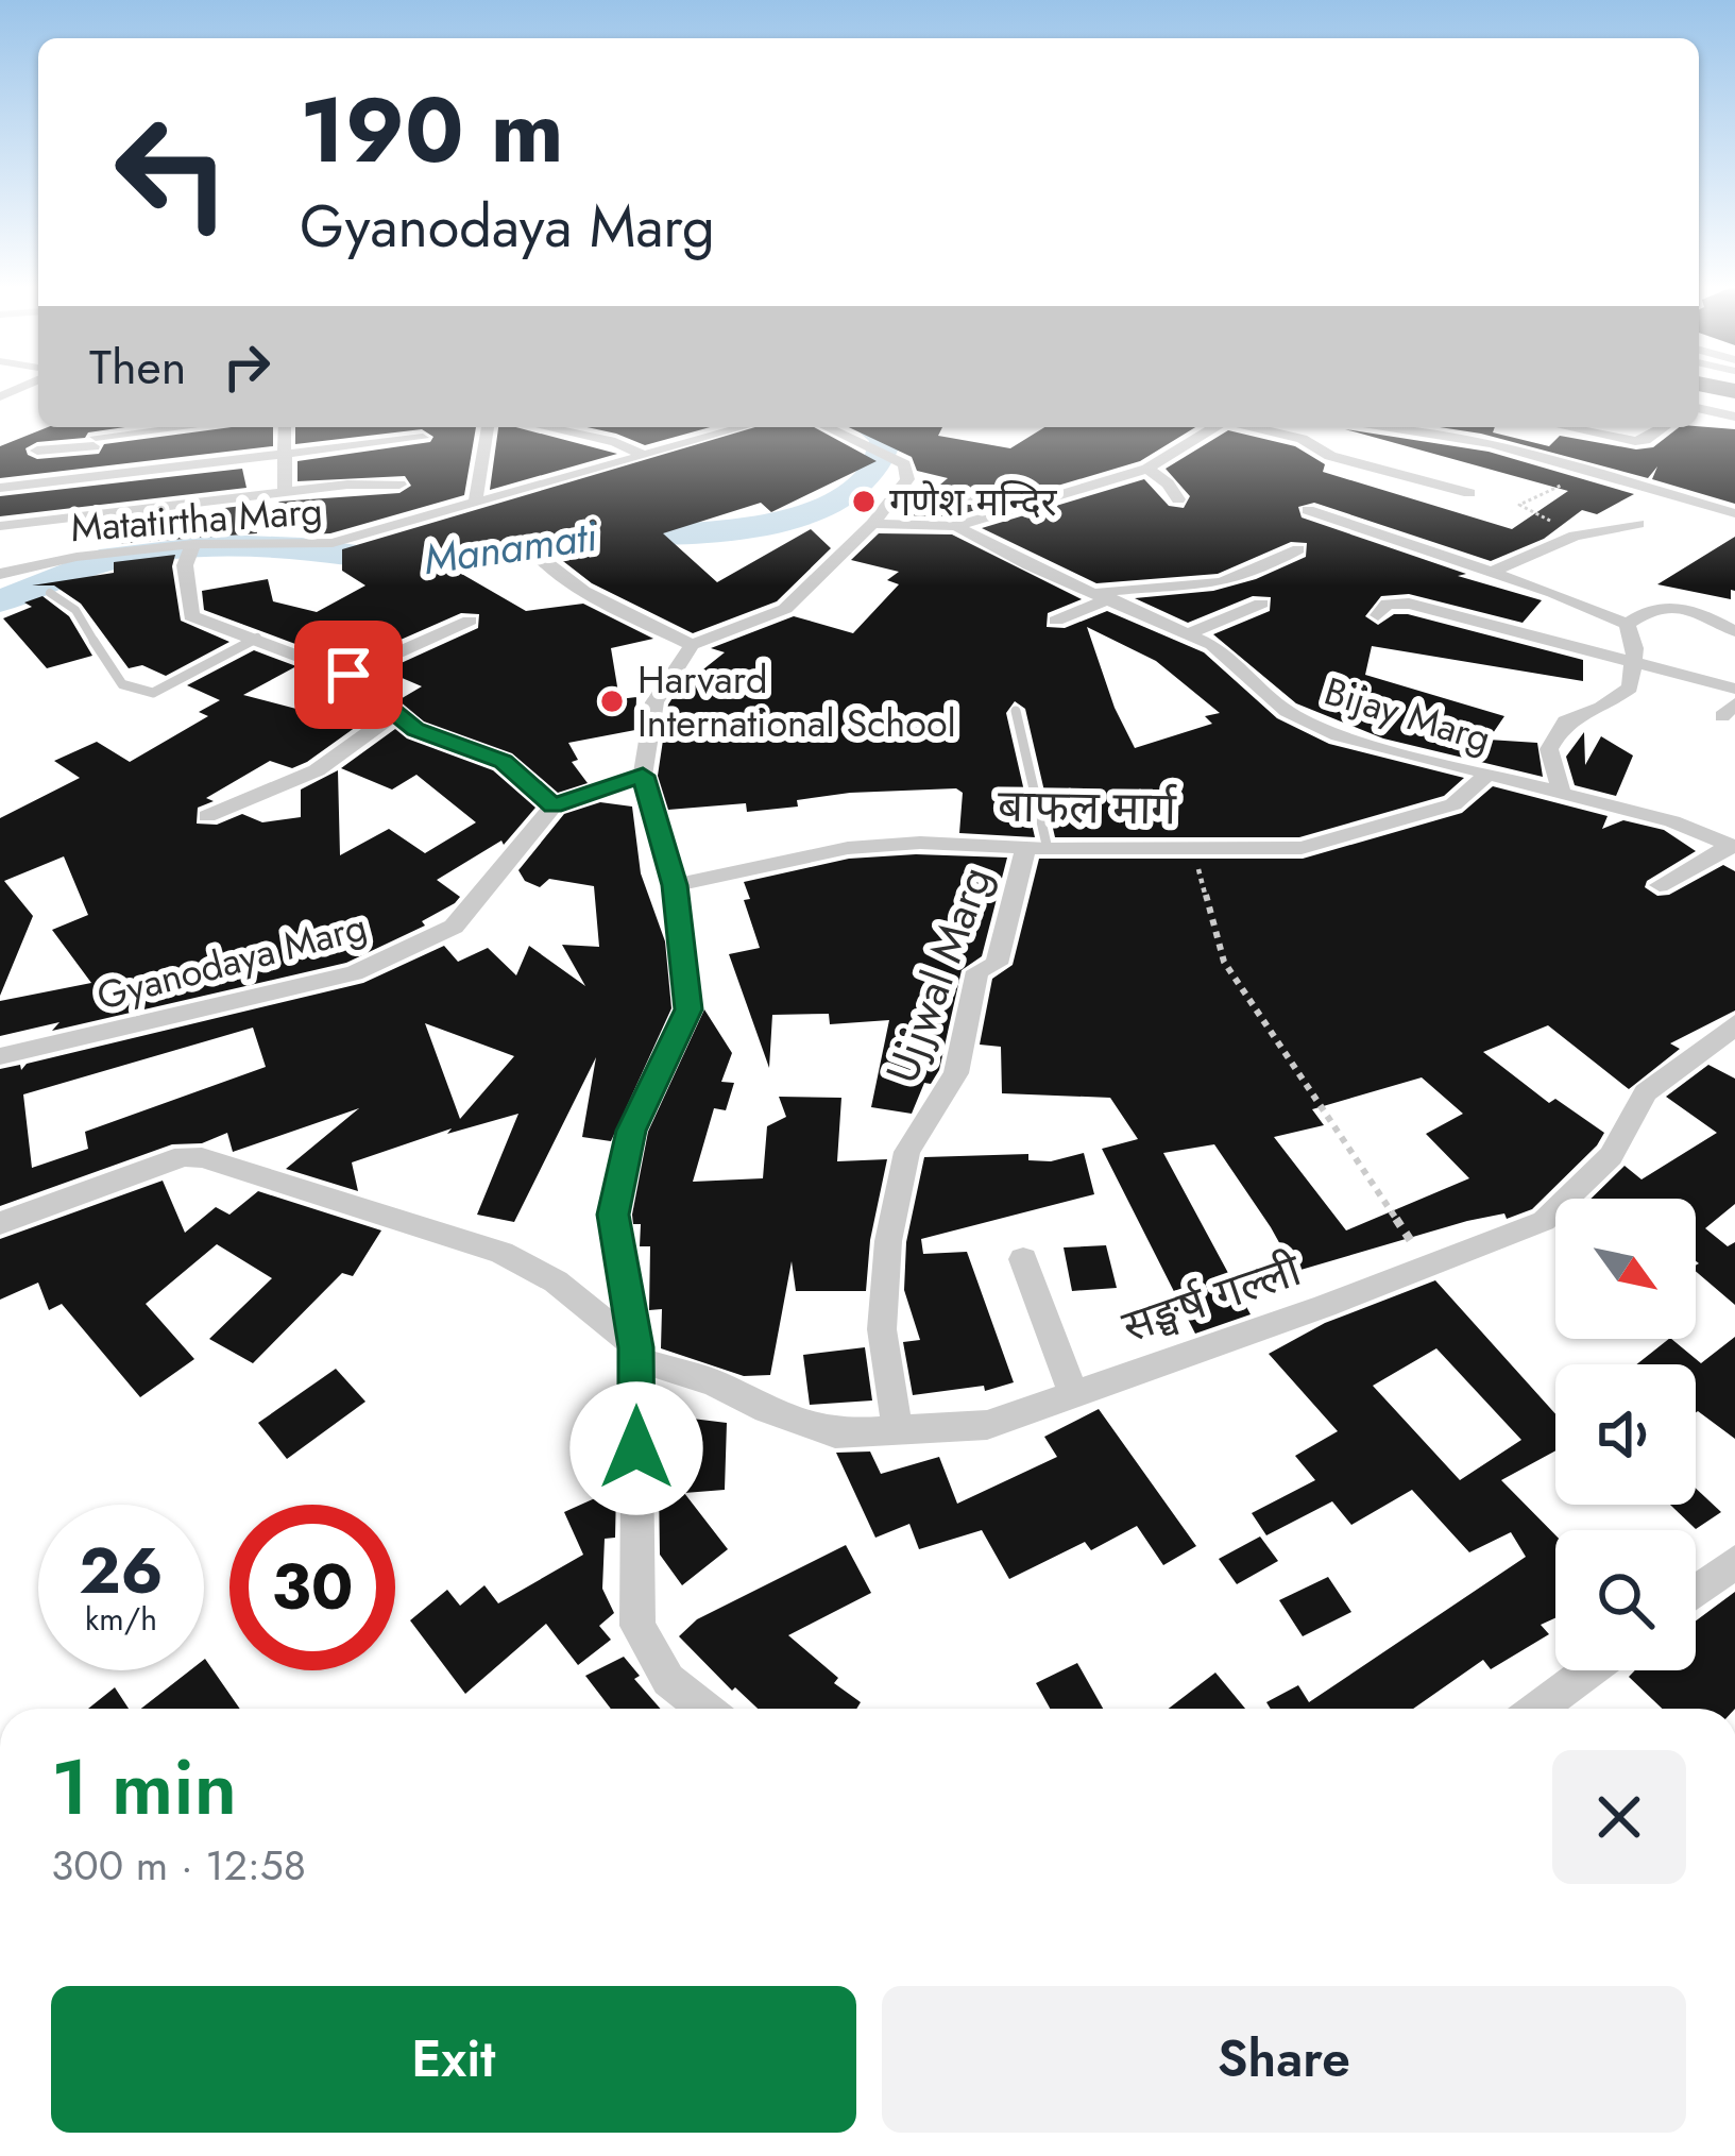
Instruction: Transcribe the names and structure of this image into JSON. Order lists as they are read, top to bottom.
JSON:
{
  "streets": {
    "street": [
      "Matatirtha Marg",
      "Bijay Marg",
      "बाफल मार्ग",
      "Gyanodaya Marg",
      "Ujjwal Marg",
      "सङ्घर्ष गल्ली"
    ]
  },
  "crossings": [
    ["Bijay Marg", "बाफल मार्ग"],
    ["बाफल मार्ग", "Ujjwal Marg"],
    ["Ujjwal Marg", "सङ्घर्ष गल्ली"]
  ],
  "water": ["Manamati"],
  "places": ["गणेश मन्दिर", "Harvard International School"],
  "north": "bottom right",
  "page": {
    "turn": ["190 m", "Gyanodaya Marg"],
    "then": "Then",
    "speed": "26 km/h",
    "limit": "30",
    "heading": ["1 min", "300 m · 12:58"],
    "buttons": ["Exit", "Share"]
  }
}
